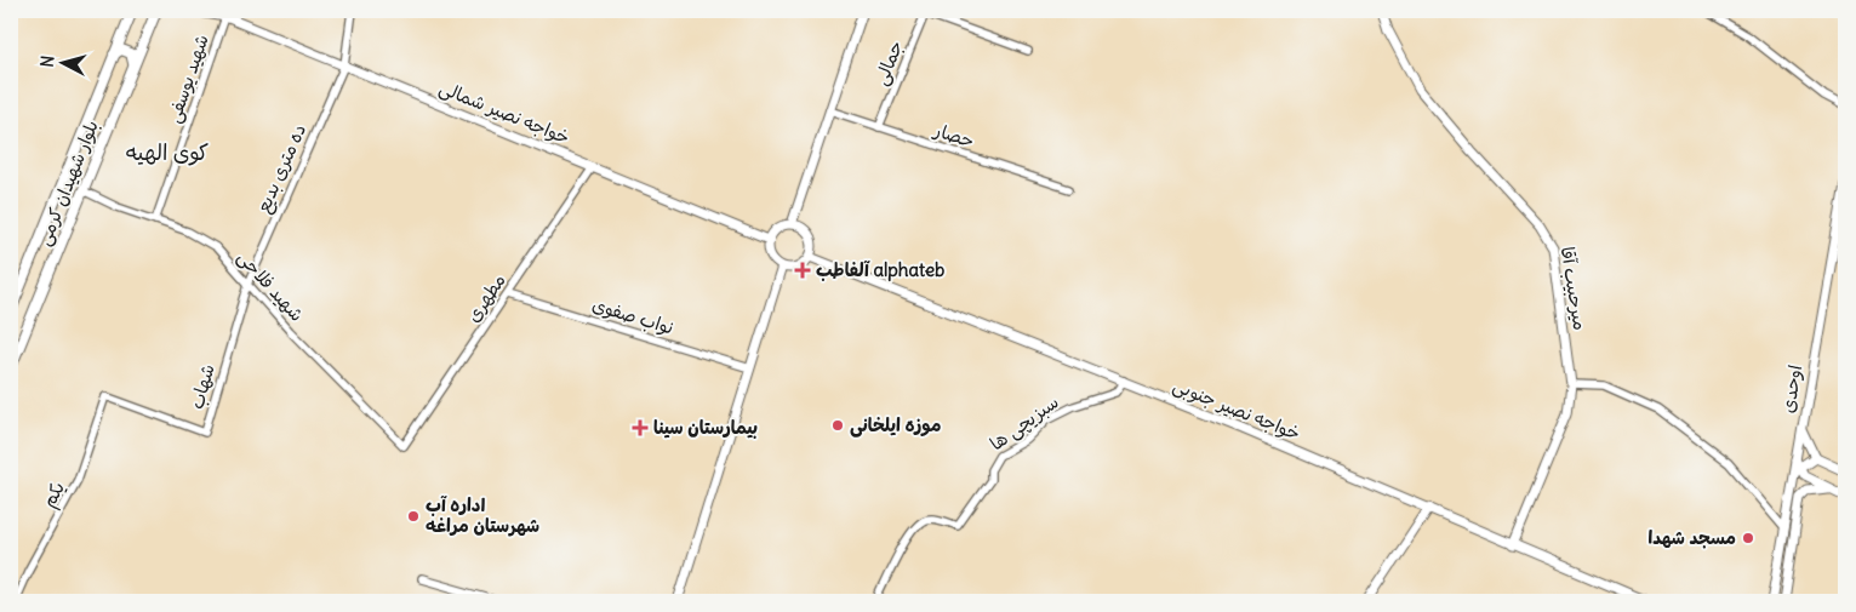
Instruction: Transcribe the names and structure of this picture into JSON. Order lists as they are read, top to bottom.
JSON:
{
  "streets": {
    "main road": ["بلوار شهیدان کرمی"],
    "street": [
      "جمالی",
      "شهید یوسفی",
      "خواجه نصیر شمالی",
      "حصار",
      "ده متری بدیع",
      "شهید فلاحی",
      "میرحبیب آقا",
      "مطهری",
      "نواب صفوی",
      "شهاب",
      "اوحدی",
      "خواجه نصیر جنوبی",
      "سبزیچی ها",
      "یکم"
    ]
  },
  "crossings": [
    ["جمالی", "حصار"],
    ["شهید یوسفی", "خواجه نصیر شمالی"],
    ["شهید یوسفی", "شهید فلاحی"],
    ["خواجه نصیر شمالی", "ده متری بدیع"],
    ["خواجه نصیر شمالی", "مطهری"],
    ["خواجه نصیر شمالی", "خواجه نصیر جنوبی"],
    ["ده متری بدیع", "شهید فلاحی"],
    ["ده متری بدیع", "شهاب"],
    ["بلوار شهیدان کرمی", "شهید فلاحی"],
    ["شهید فلاحی", "مطهری"],
    ["شهید فلاحی", "شهاب"],
    ["میرحبیب آقا", "خواجه نصیر جنوبی"],
    ["مطهری", "نواب صفوی"],
    ["شهاب", "یکم"],
    ["خواجه نصیر جنوبی", "سبزیچی ها"]
  ],
  "districts": ["کوی الهیه"],
  "places": {
    "health": ["آلفاطب alphateb", "بیمارستان سینا"],
    "other": ["موزه ایلخانی", "اداره آب شهرستان مراغه", "مسجد شهدا"]
  },
  "north": "left"
}
